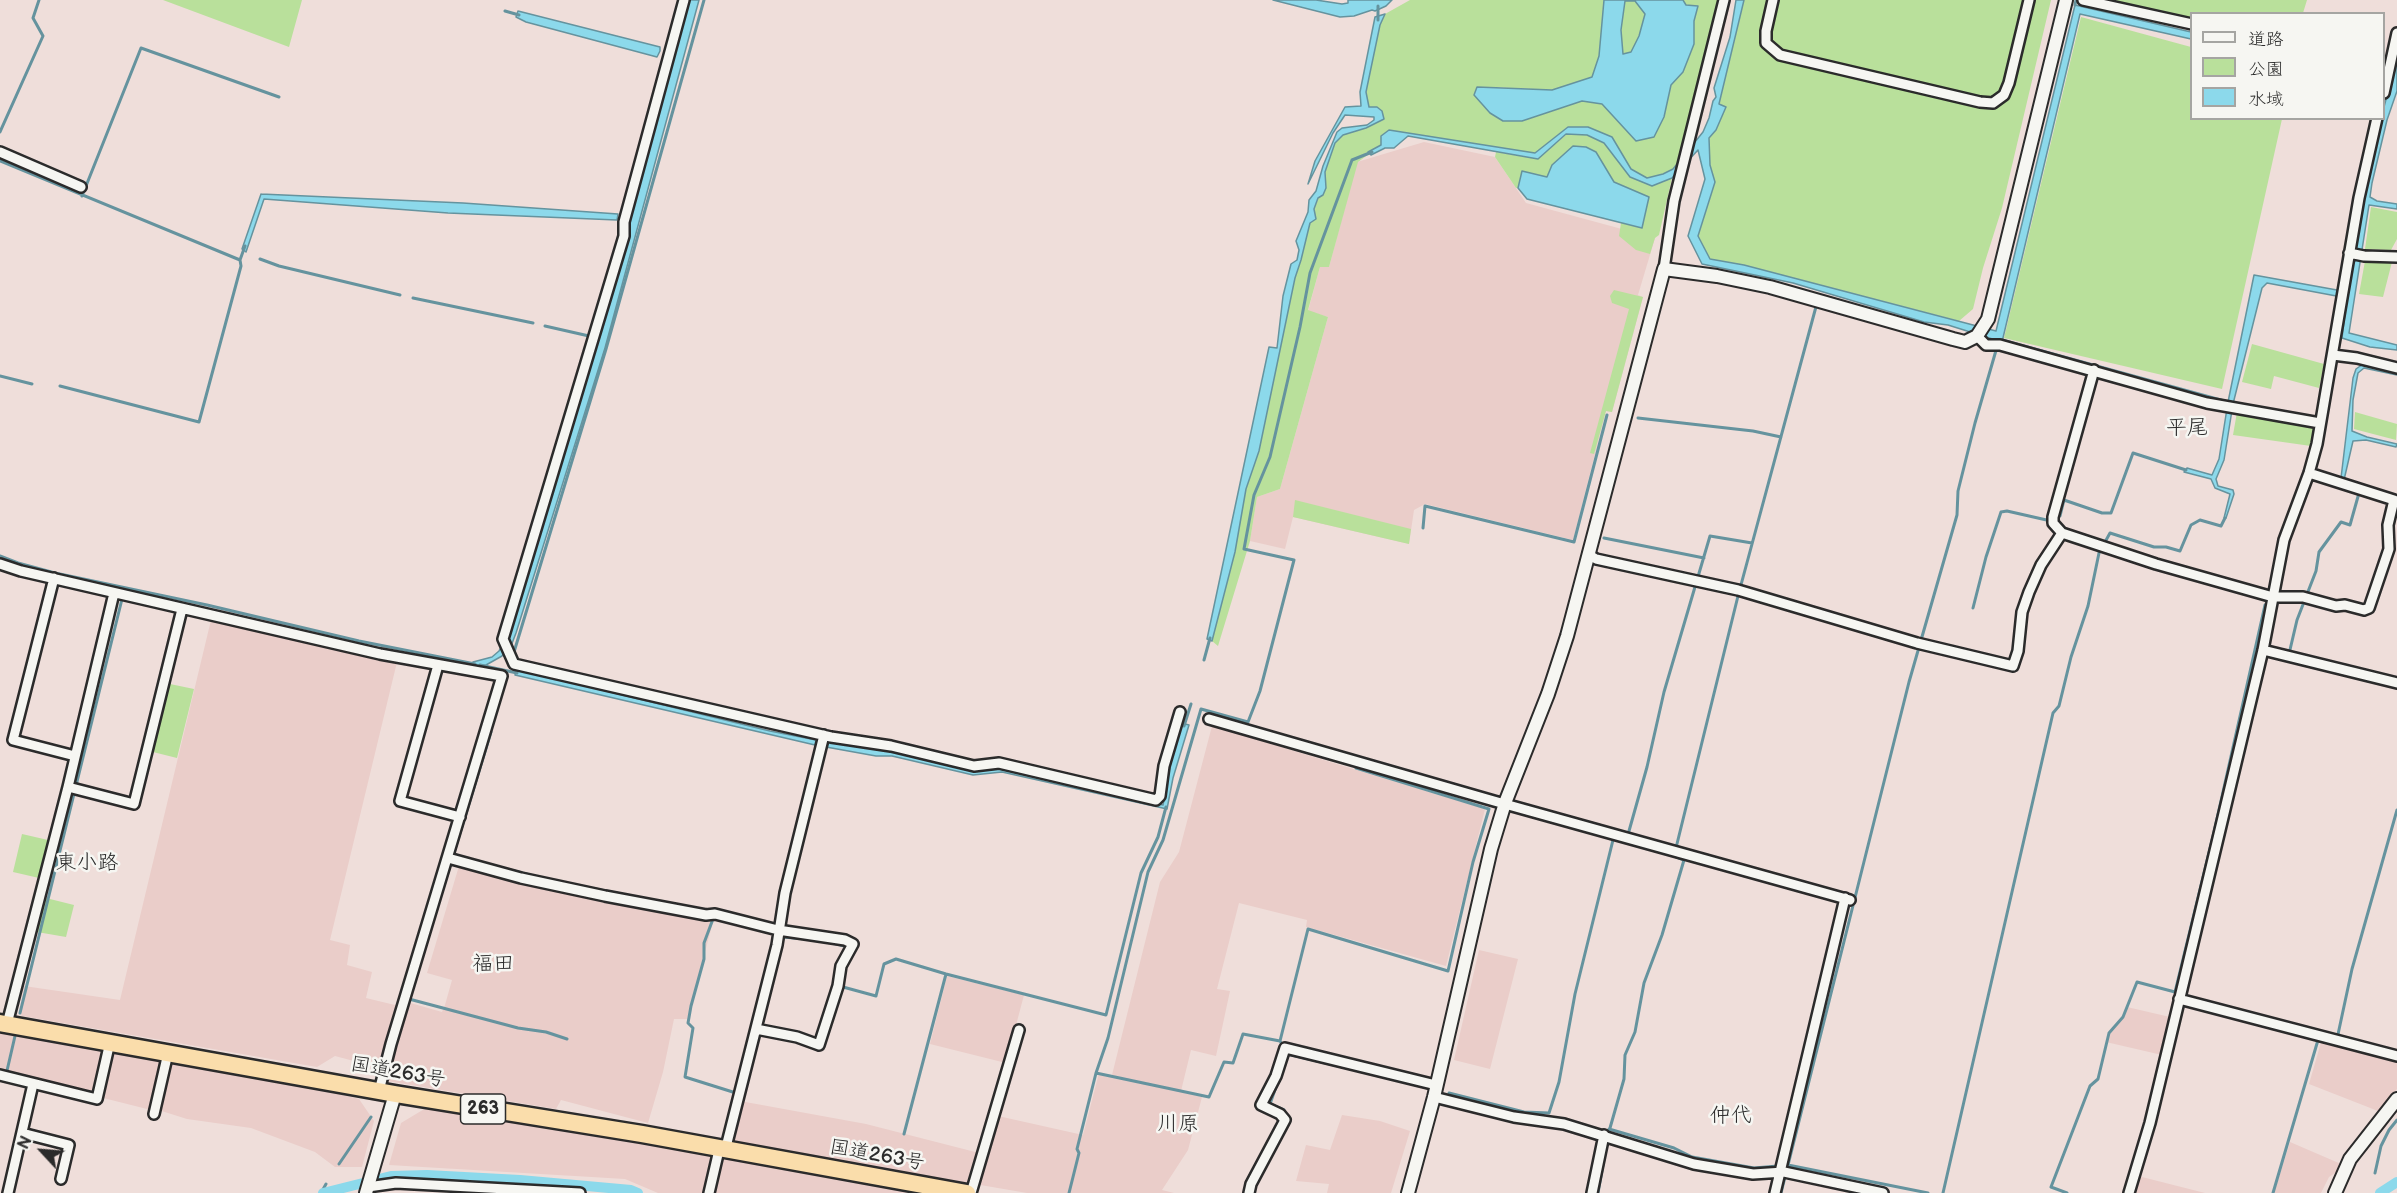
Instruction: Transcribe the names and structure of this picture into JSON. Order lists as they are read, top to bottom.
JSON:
{
  "streets": {
    "highway": ["国道263号", "263"]
  },
  "districts": [
    "平尾",
    "東小路",
    "福田",
    "仲代",
    "川原"
  ],
  "legend": ["道路", "公園", "水域"],
  "north": "top left"
}
